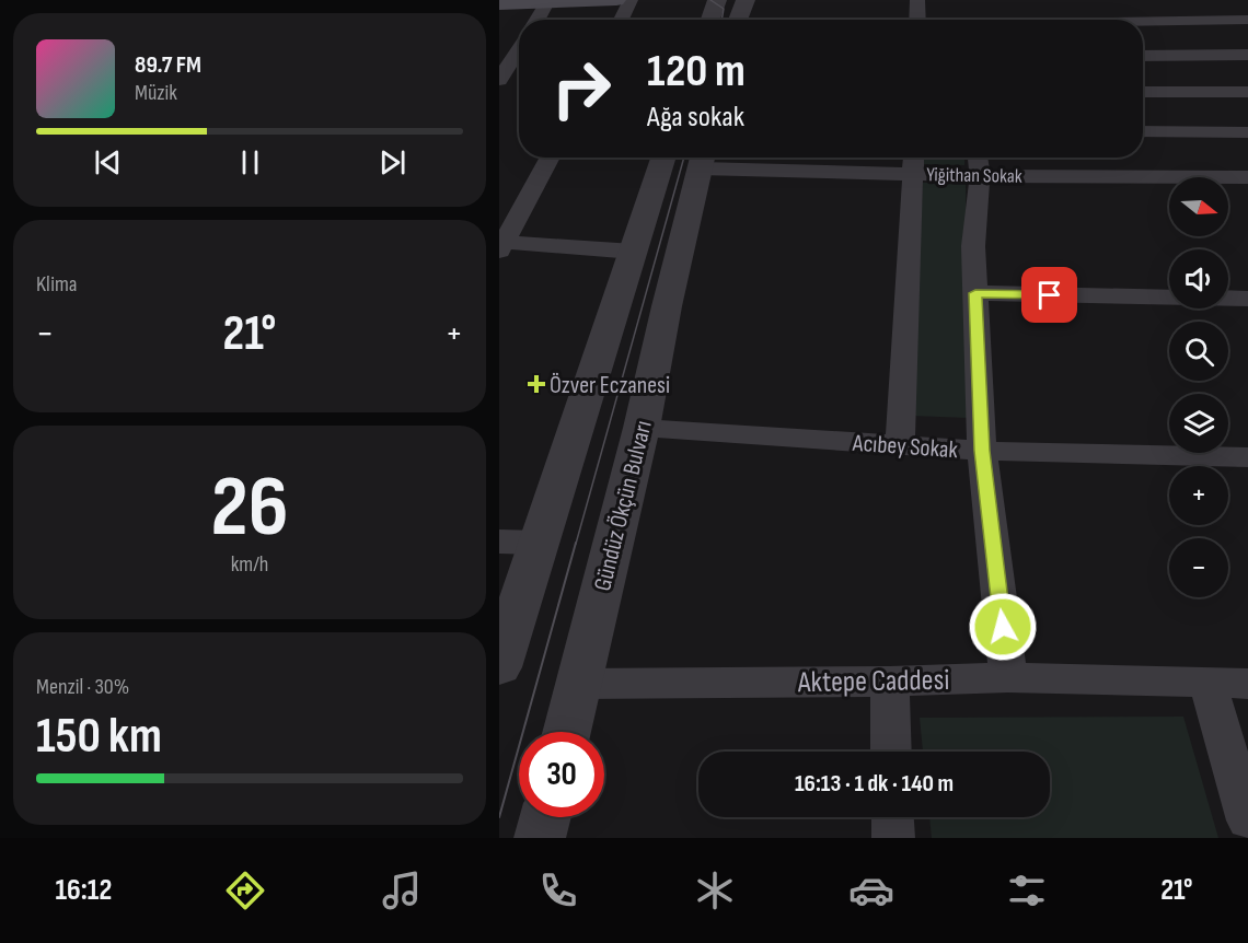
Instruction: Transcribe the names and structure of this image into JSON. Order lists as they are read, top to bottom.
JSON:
{
  "streets": {
    "street": [
      "Yiğithan Sokak",
      "Acıbey Sokak",
      "Gündüz Ökçün Bulvarı",
      "Aktepe Caddesi"
    ]
  },
  "crossings": [
    ["Yiğithan Sokak", "Gündüz Ökçün Bulvarı"],
    ["Acıbey Sokak", "Gündüz Ökçün Bulvarı"],
    ["Gündüz Ökçün Bulvarı", "Aktepe Caddesi"]
  ],
  "places": {
    "health": ["Özver Eczanesi"]
  },
  "north": "right",
  "page": {
    "turn": ["120 m", "Ağa sokak"],
    "song": ["89.7 FM", "Müzik"],
    "map_buttons": ["+", "−"],
    "tile": [
      "Klima",
      ["26", "km/h"],
      ["Menzil · 30%", "150 km"]
    ],
    "heat": ["−", "21°", "+"],
    "limit": "30",
    "trip": "16:13 · 1 dk · 140 m",
    "tabs": ["16:12", "21°"]
  }
}
